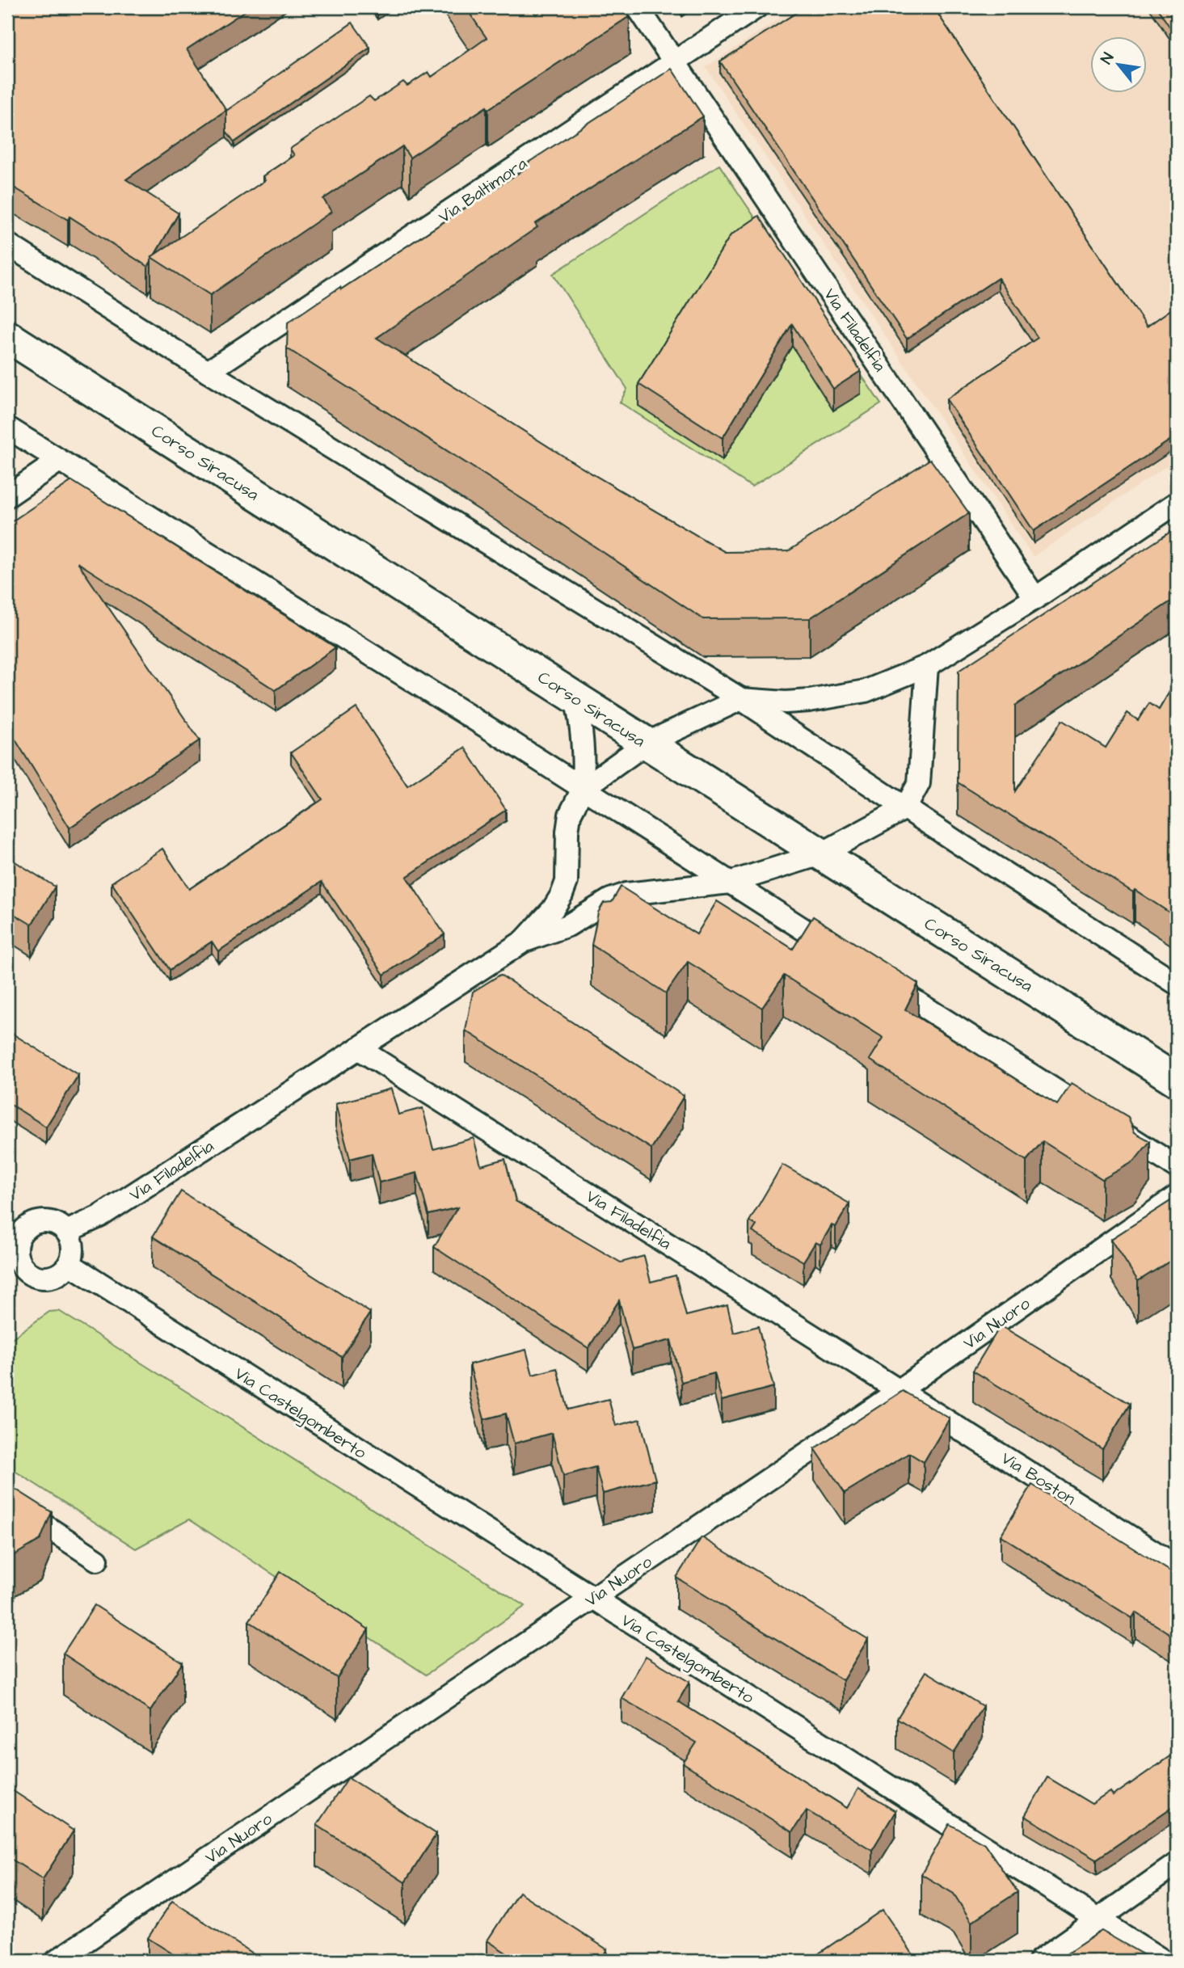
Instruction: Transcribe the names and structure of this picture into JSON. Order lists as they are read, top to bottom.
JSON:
{
  "streets": {
    "main road": ["Corso Siracusa"],
    "street": [
      "Via Baltimora",
      "Via Filadelfia",
      "Via Nuoro",
      "Via Castelgomberto",
      "Via Boston"
    ]
  },
  "crossings": [
    ["Via Baltimora", "Via Filadelfia"],
    ["Via Filadelfia", "Corso Siracusa"],
    ["Via Filadelfia", "Via Nuoro"],
    ["Via Filadelfia", "Via Castelgomberto"],
    ["Via Filadelfia", "Via Boston"],
    ["Via Nuoro", "Via Castelgomberto"],
    ["Via Nuoro", "Via Boston"]
  ],
  "north": "top left"
}
